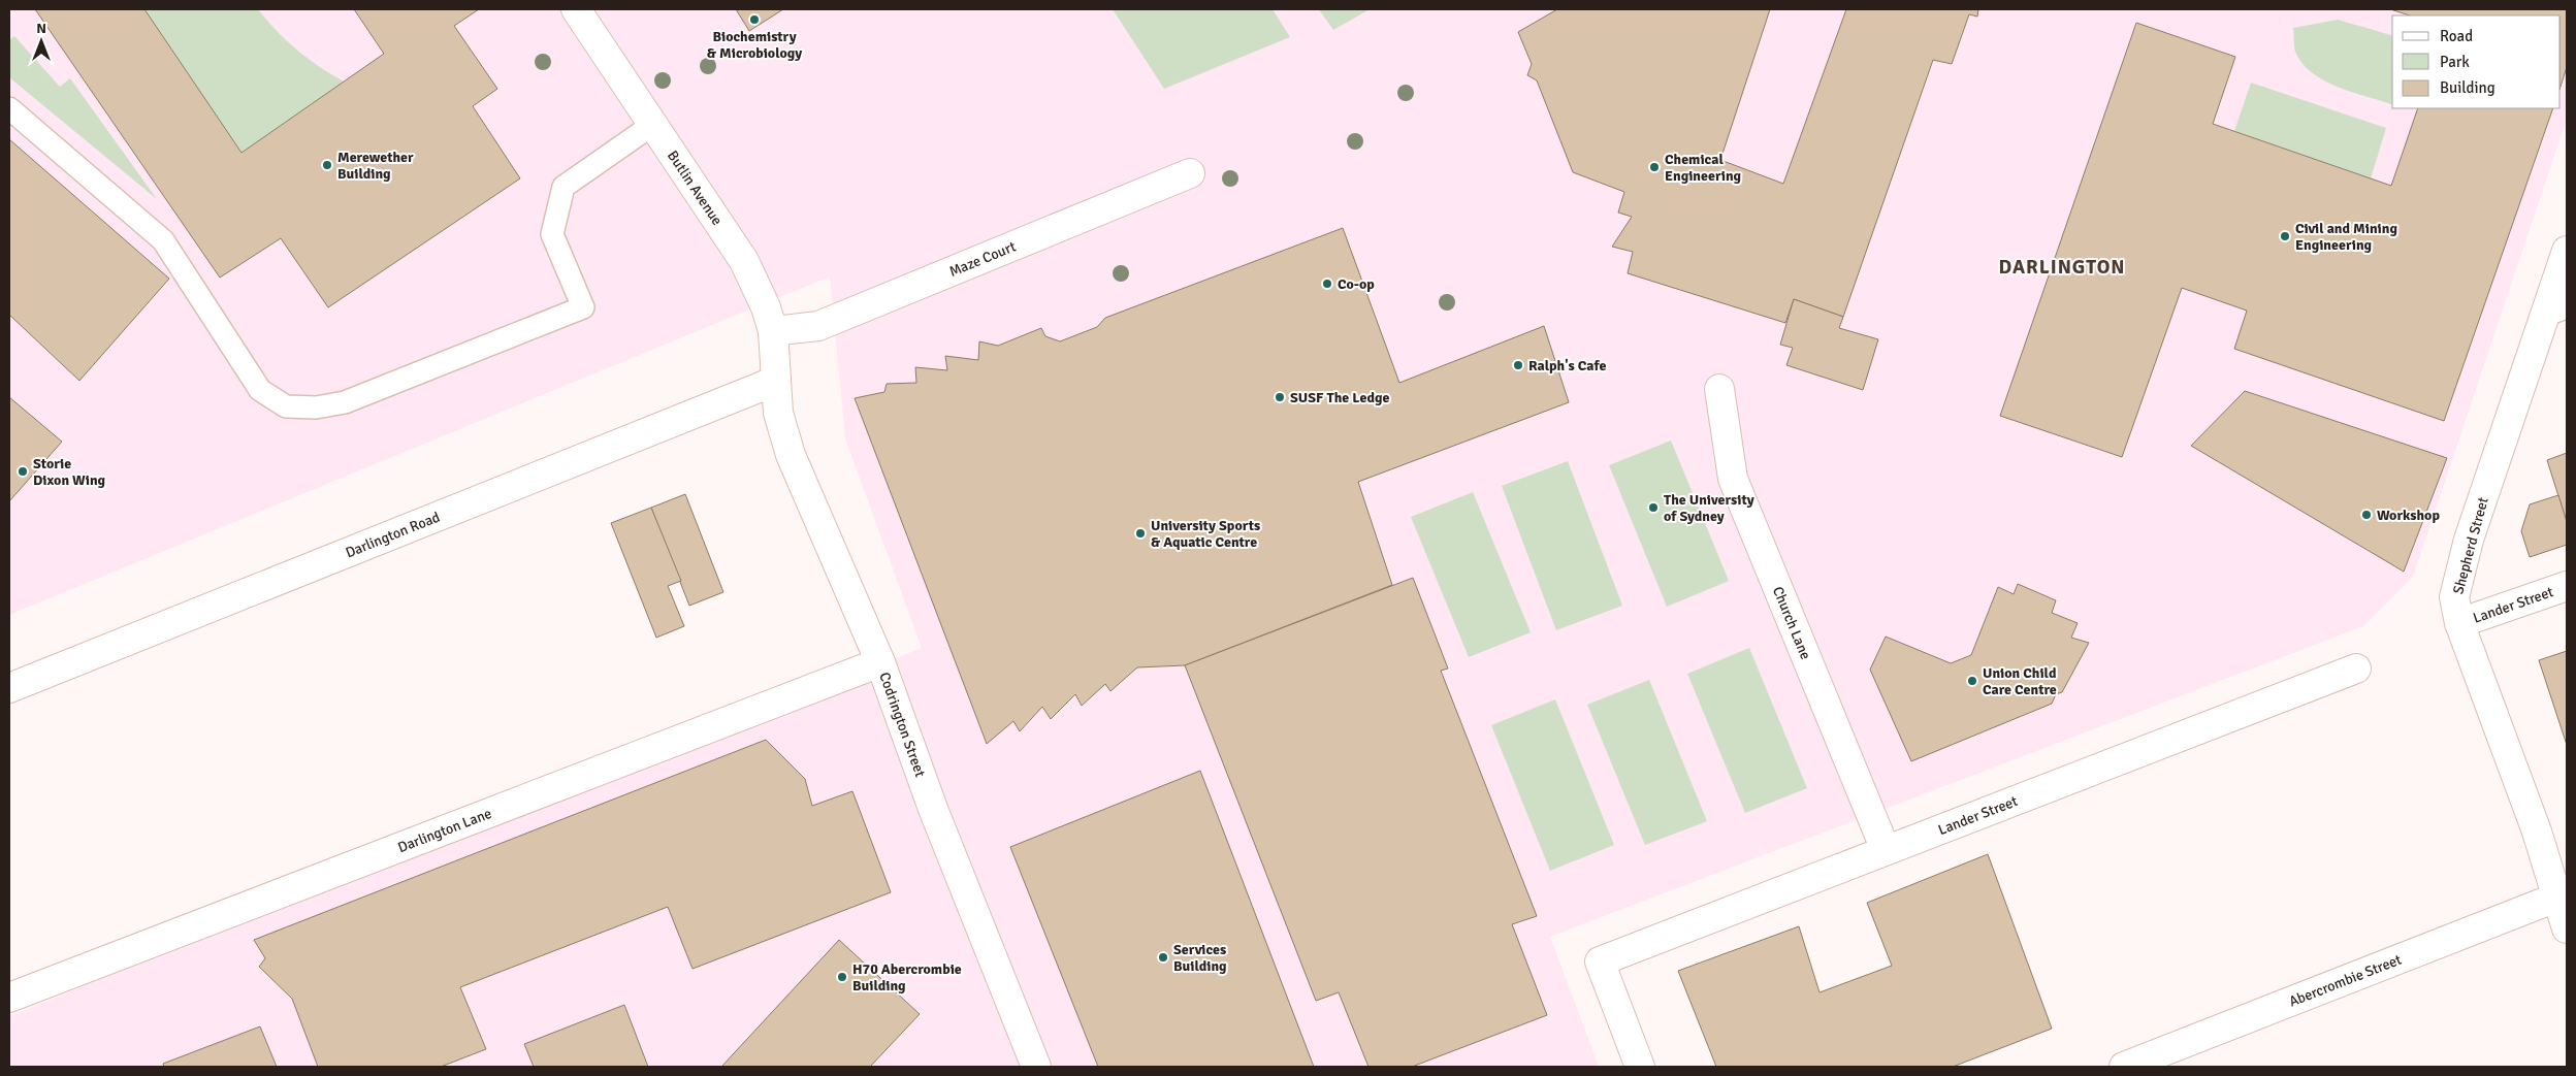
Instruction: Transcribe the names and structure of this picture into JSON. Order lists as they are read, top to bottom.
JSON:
{
  "streets": {
    "street": [
      "Butlin Avenue",
      "Maze Court",
      "Darlington Road",
      "Shepherd Street",
      "Lander Street",
      "Church Lane",
      "Codrington Street",
      "Darlington Lane",
      "Abercrombie Street"
    ]
  },
  "crossings": [
    ["Butlin Avenue", "Maze Court"],
    ["Butlin Avenue", "Darlington Road"],
    ["Butlin Avenue", "Codrington Street"],
    ["Darlington Road", "Codrington Street"],
    ["Shepherd Street", "Lander Street"],
    ["Shepherd Street", "Abercrombie Street"],
    ["Lander Street", "Church Lane"],
    ["Codrington Street", "Darlington Lane"]
  ],
  "districts": ["DARLINGTON"],
  "places": [
    "Biochemistry & Microbiology",
    "Merewether Building",
    "Chemical Engineering",
    "Civil and Mining Engineering",
    "Co-op",
    "Ralph's Cafe",
    "SUSF The Ledge",
    "Storie Dixon Wing",
    "The University of Sydney",
    "Workshop",
    "University Sports & Aquatic Centre",
    "Union Child Care Centre",
    "Services Building",
    "H70 Abercrombie Building"
  ],
  "legend": ["Road", "Park", "Building"],
  "north": "top"
}
